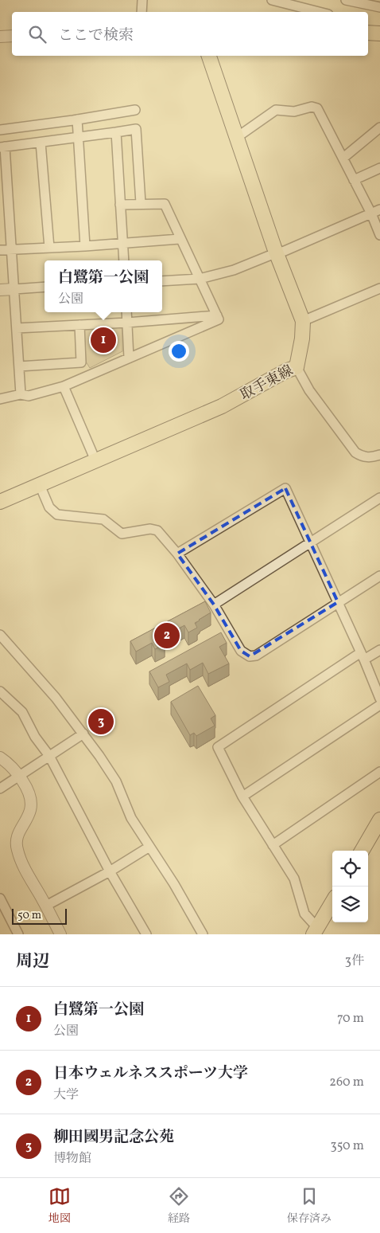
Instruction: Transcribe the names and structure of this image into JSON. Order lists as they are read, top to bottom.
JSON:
{
  "streets": {
    "main road": ["取手東線"]
  },
  "scale_bar": "50 m",
  "page": {
    "search": "ここで検索",
    "popup": ["白鷺第一公園", "公園"],
    "pins": ["1", "2", "3"],
    "scale": "50 m",
    "heading": ["周辺", "3件"],
    "list": [
      {
        "mark": "1",
        "name": "白鷺第一公園",
        "note": "公園",
        "value": "70 m"
      },
      {
        "mark": "2",
        "name": "日本ウェルネススポーツ大学",
        "note": "大学",
        "value": "260 m"
      },
      {
        "mark": "3",
        "name": "柳田國男記念公苑",
        "note": "博物館",
        "value": "350 m"
      }
    ],
    "nav": ["地図", "経路", "保存済み"]
  }
}
